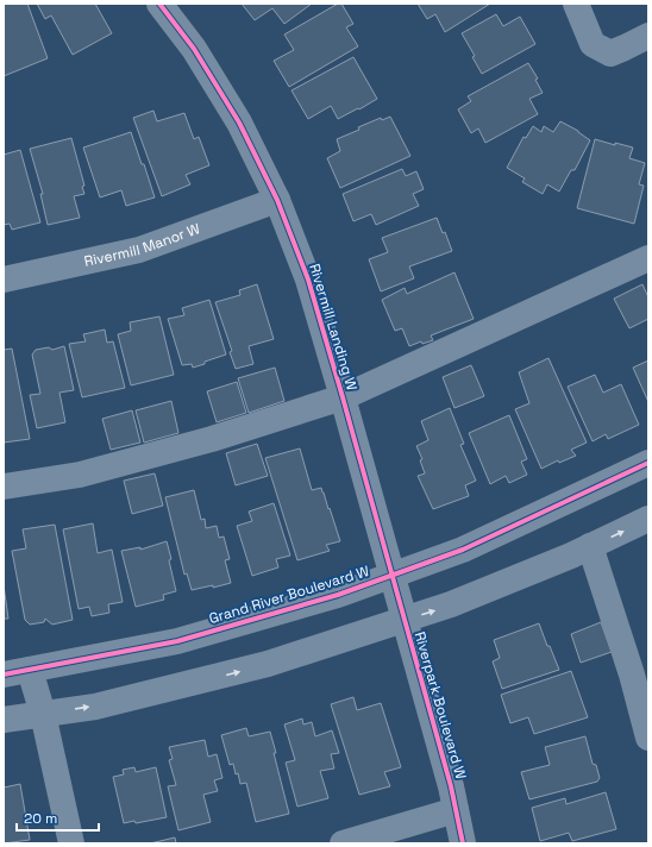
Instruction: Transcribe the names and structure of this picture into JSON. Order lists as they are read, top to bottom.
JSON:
{
  "streets": {
    "street": [
      "Rivermill Manor W",
      "Rivermill Landing W",
      "Grand River Boulevard W",
      "Riverpark Boulevard W"
    ]
  },
  "crossings": [
    ["Rivermill Manor W", "Rivermill Landing W"],
    ["Rivermill Landing W", "Grand River Boulevard W"],
    ["Rivermill Landing W", "Riverpark Boulevard W"],
    ["Grand River Boulevard W", "Riverpark Boulevard W"]
  ],
  "scale_bar": "20 m"
}
